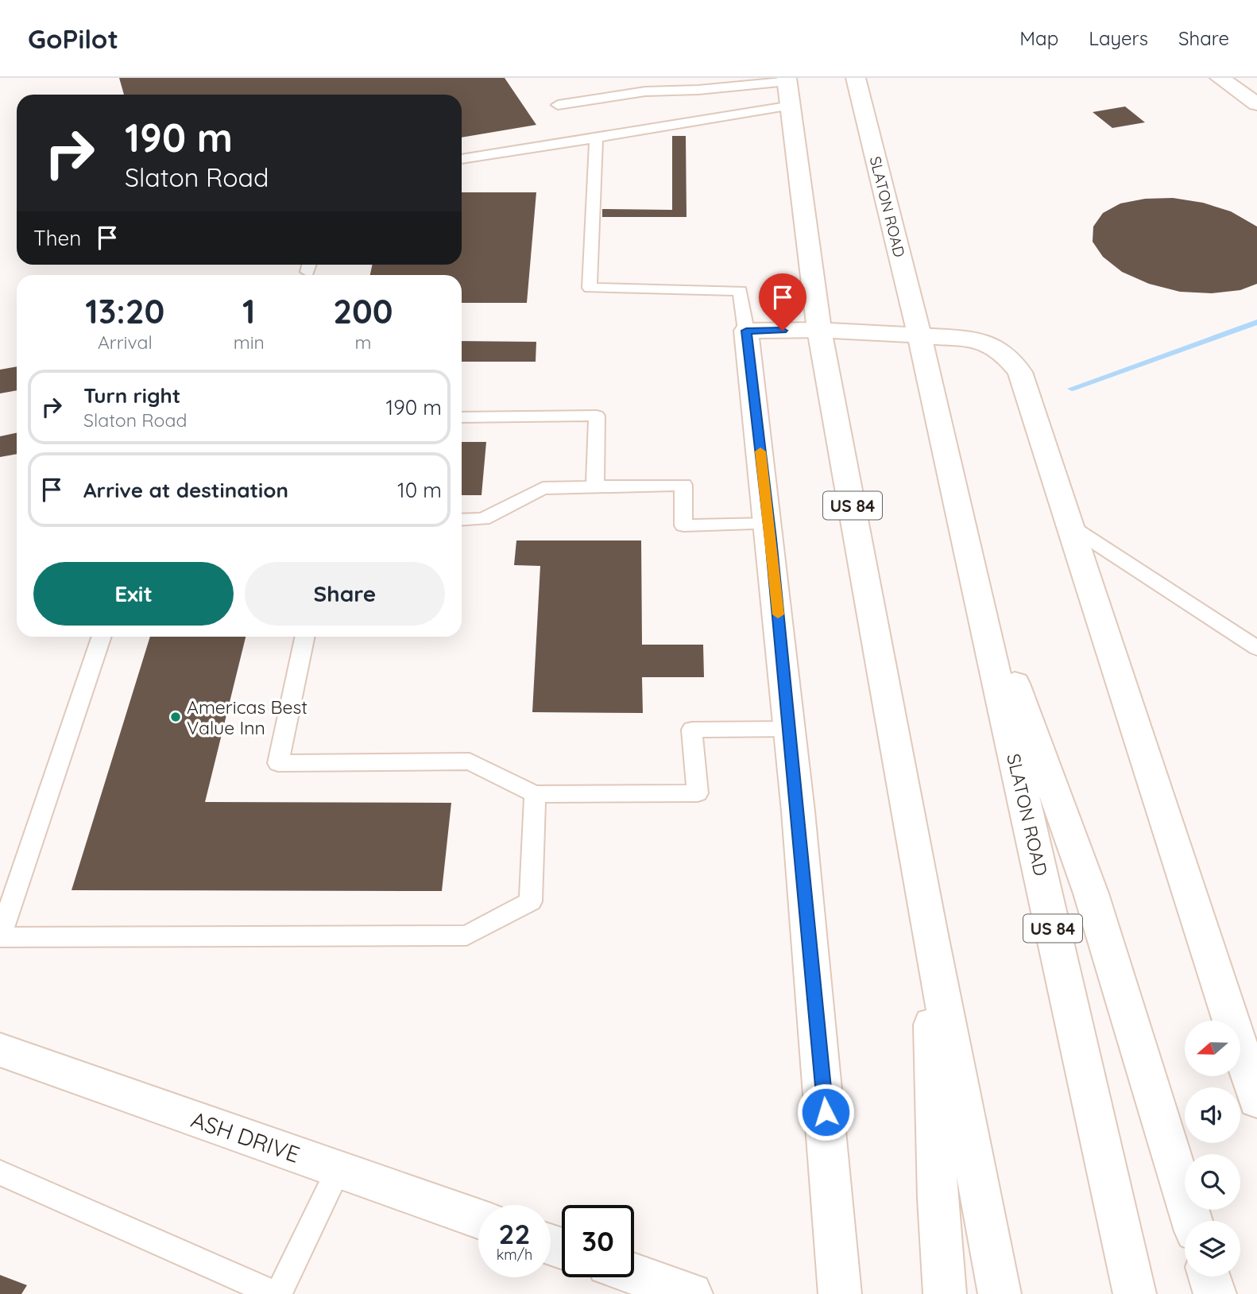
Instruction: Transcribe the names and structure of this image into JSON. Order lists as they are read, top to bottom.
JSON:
{
  "streets": {
    "main road": ["SLATON ROAD", "US 84", "ASH DRIVE"]
  },
  "places": ["Americas Best Value Inn"],
  "north": "left",
  "page": {
    "header": "GoPilot",
    "nav": ["Map", "Layers", "Share"],
    "turn": ["190 m", "Slaton Road"],
    "then": "Then",
    "eta": [
      "13:20",
      "Arrival",
      "1",
      "min",
      "200",
      "m"
    ],
    "list": [
      {
        "name": "Turn right",
        "note": "Slaton Road",
        "value": "190 m"
      },
      {
        "name": "Arrive at destination",
        "value": "10 m"
      }
    ],
    "buttons": ["Exit", "Share"],
    "speed": "22 km/h",
    "limit": "30"
  }
}
